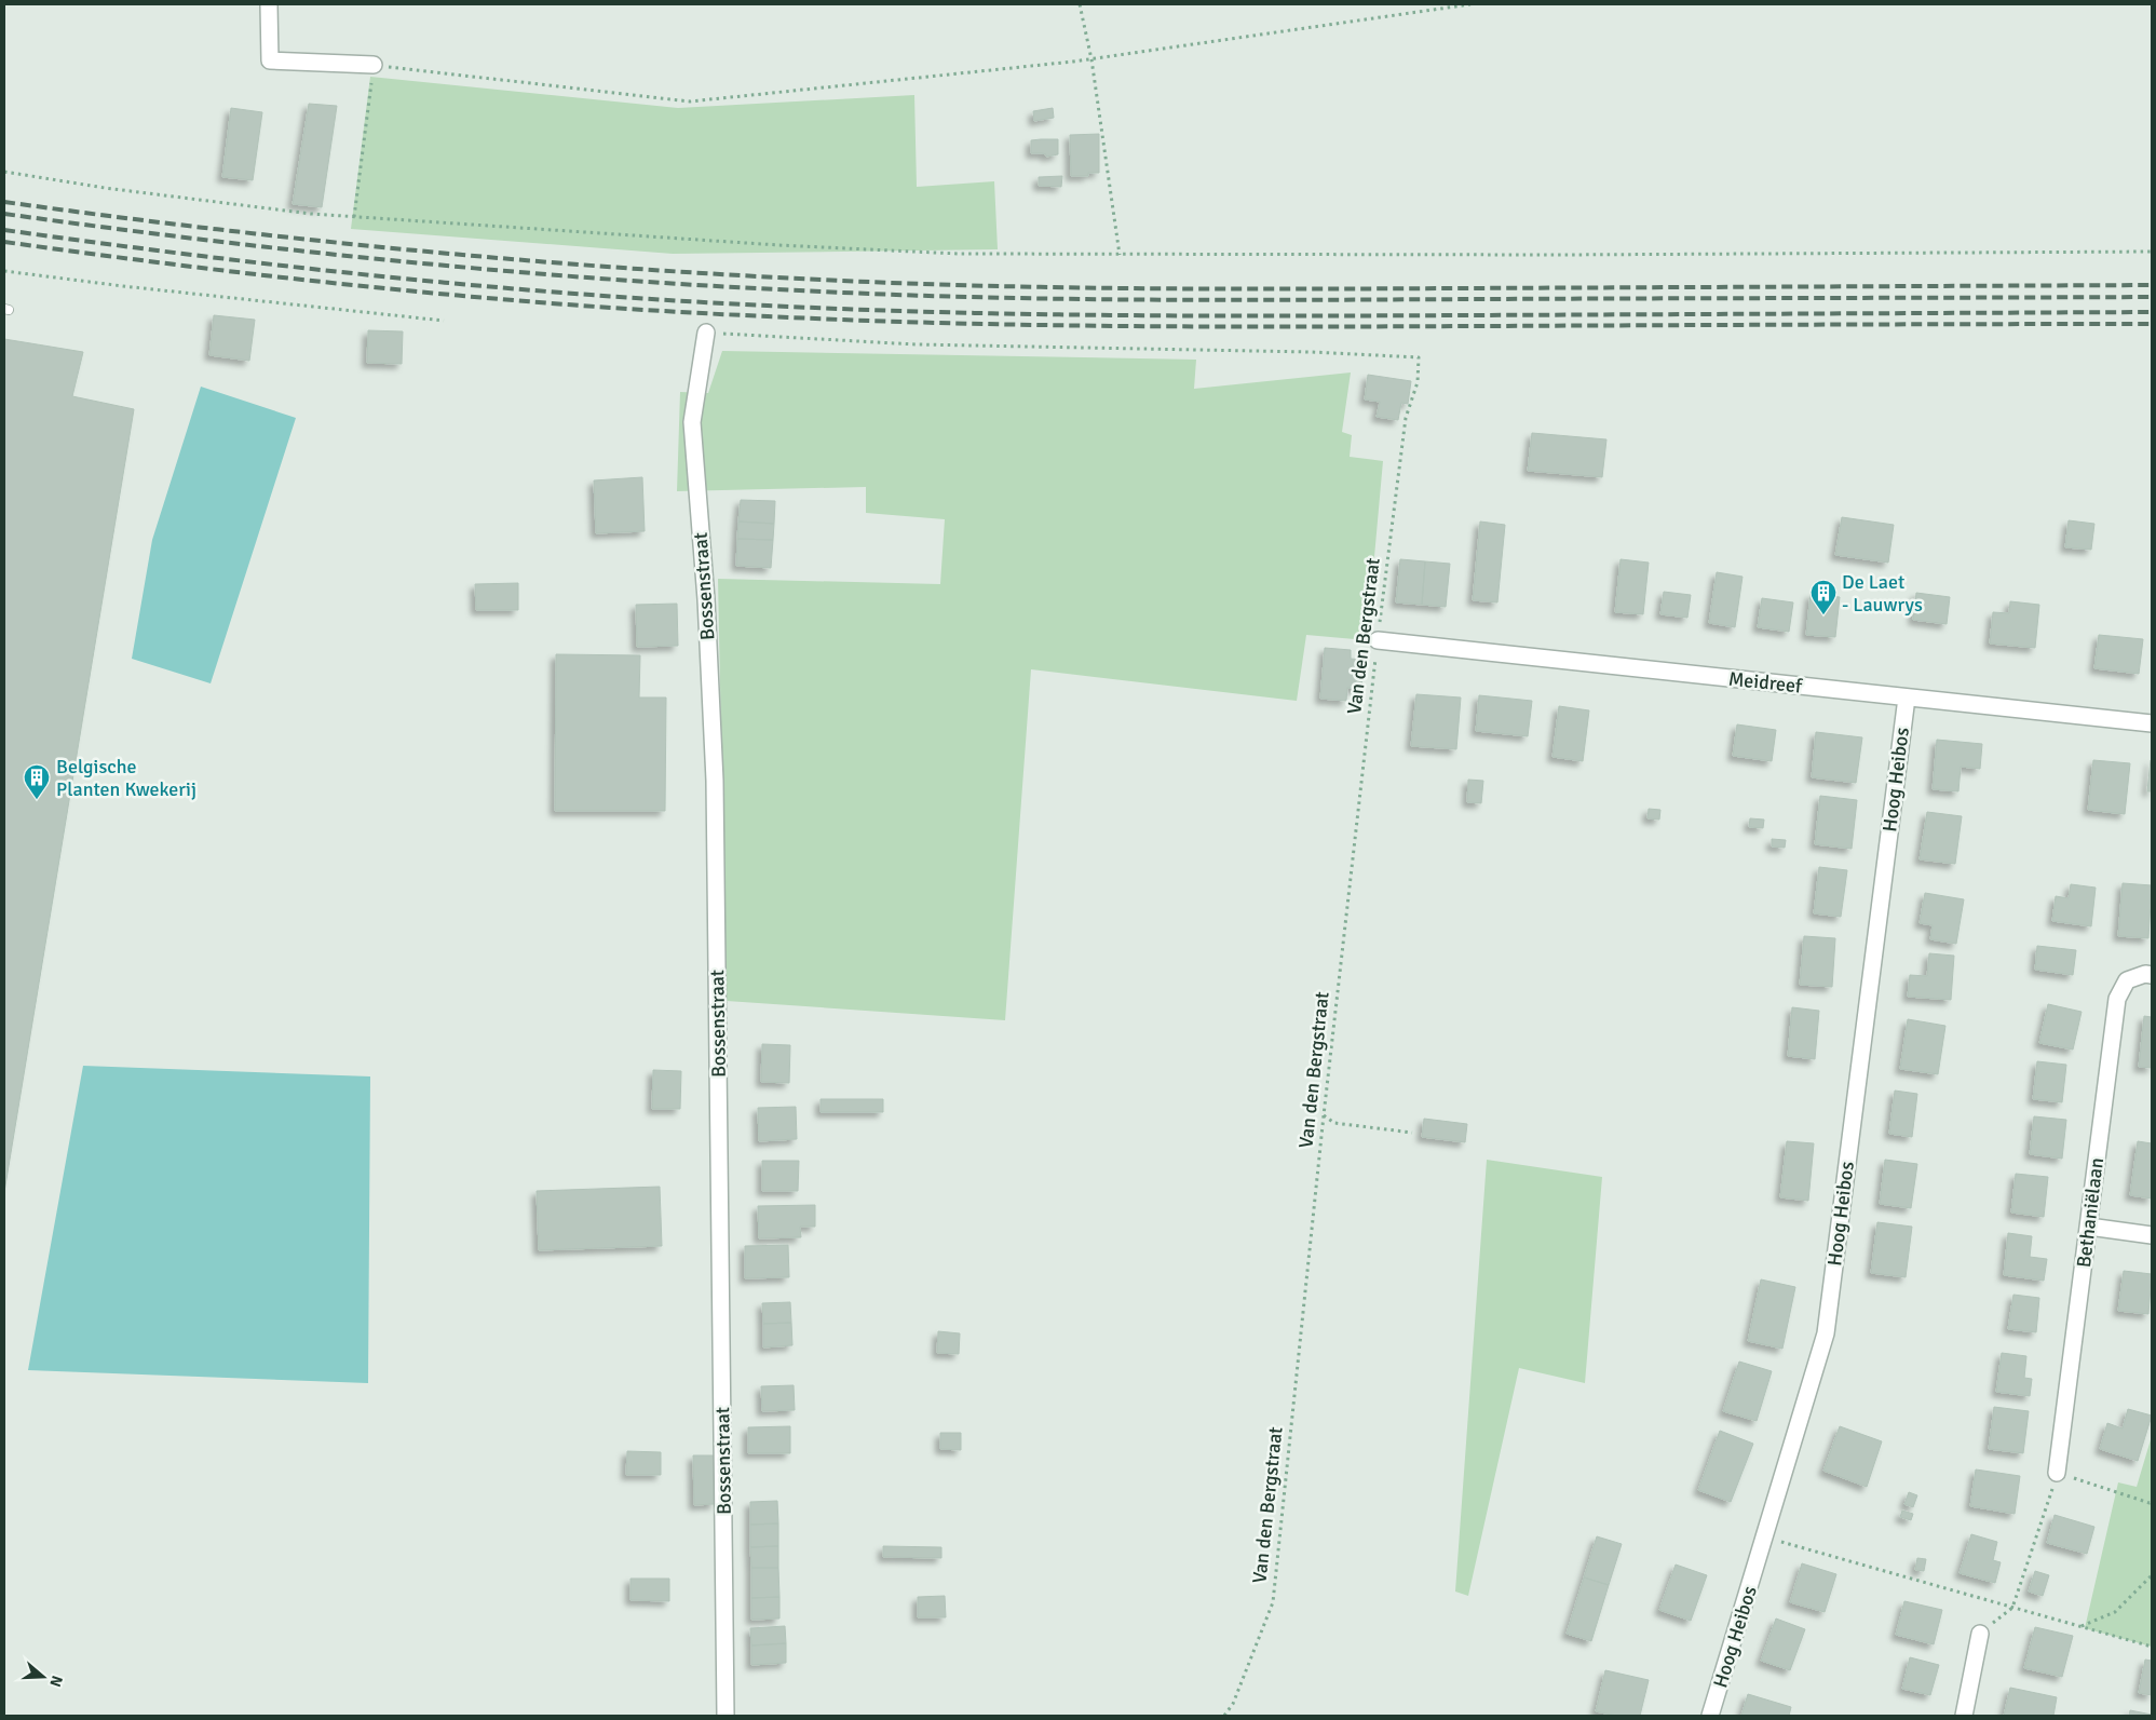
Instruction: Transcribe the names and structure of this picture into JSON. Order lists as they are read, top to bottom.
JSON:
{
  "streets": {
    "street": [
      "Bossenstraat",
      "Meidreef",
      "Hoog Heibos",
      "Bethaniëlaan"
    ],
    "path": ["Van den Bergstraat"]
  },
  "crossings": [
    ["Bossenstraat", "Van den Bergstraat"],
    ["Van den Bergstraat", "Meidreef"],
    ["Meidreef", "Hoog Heibos"]
  ],
  "places": {
    "building": ["De Laet - Lauwrys", "Belgische Planten Kwekerij"]
  },
  "north": "right"
}
